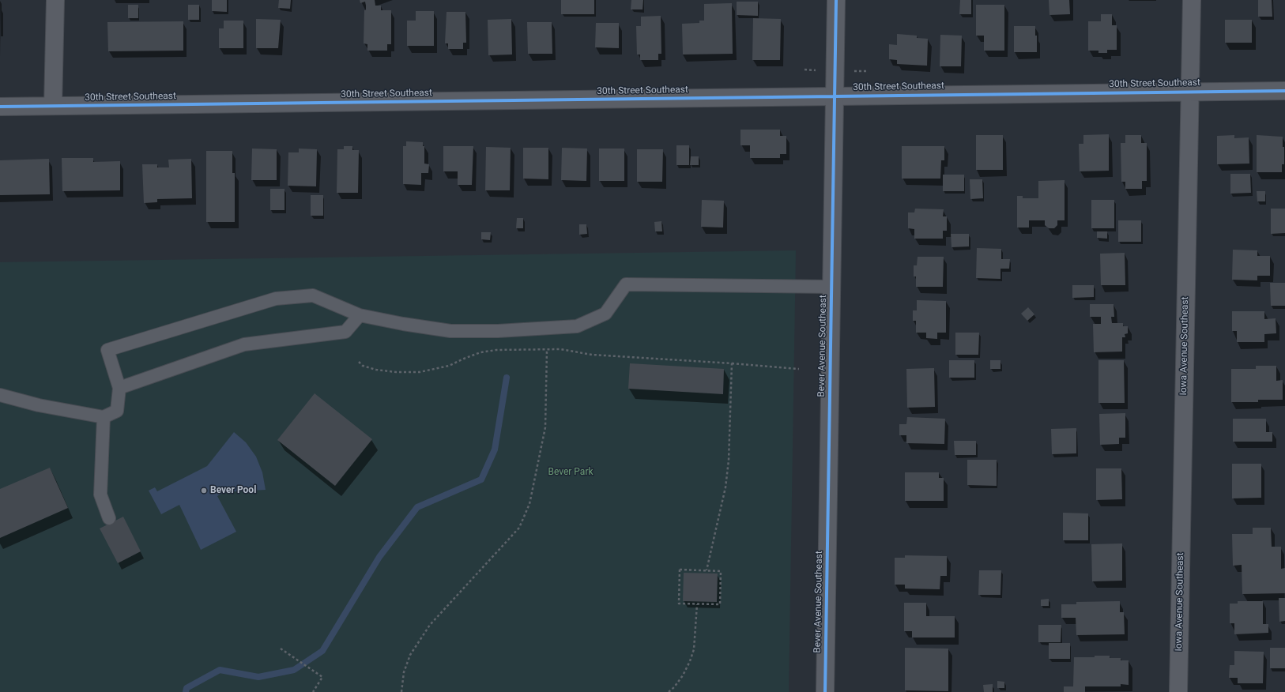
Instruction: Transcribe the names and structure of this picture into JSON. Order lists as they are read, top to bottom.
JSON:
{
  "streets": {
    "street": ["30th Street Southeast", "Bever Avenue Southeast", "Iowa Avenue Southeast"]
  },
  "crossings": [
    ["30th Street Southeast", "Bever Avenue Southeast"],
    ["30th Street Southeast", "Iowa Avenue Southeast"]
  ],
  "parks": ["Bever Park"],
  "places": ["Bever Pool"]
}
